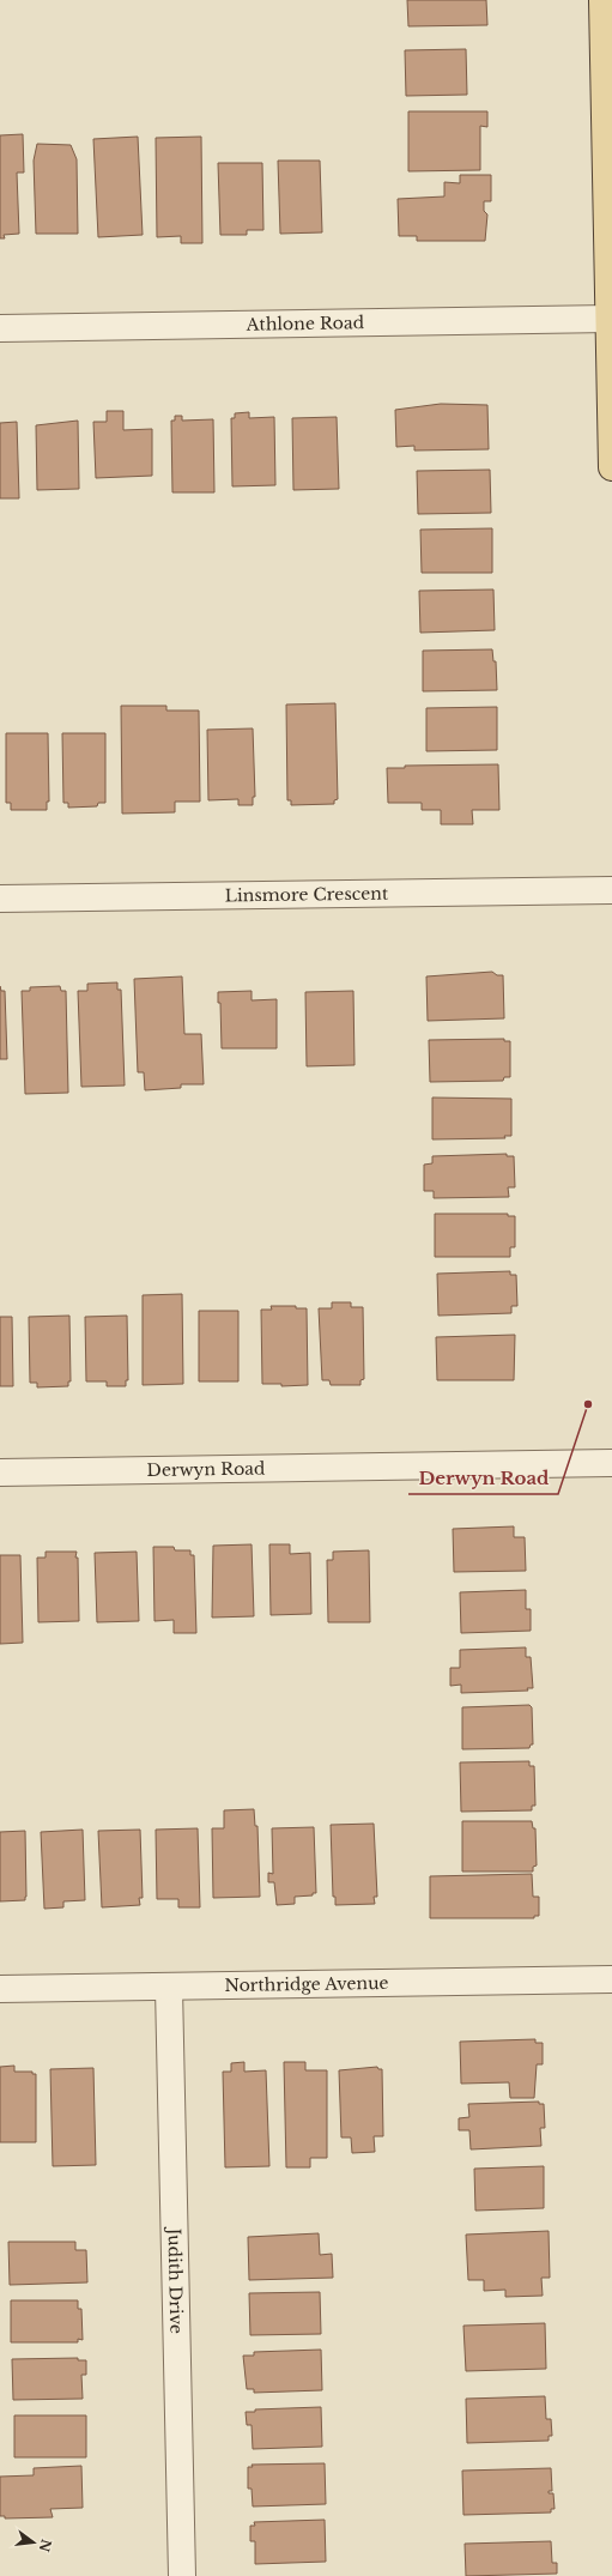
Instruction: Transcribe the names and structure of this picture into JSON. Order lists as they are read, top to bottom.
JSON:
{
  "streets": {
    "street": [
      "Athlone Road",
      "Linsmore Crescent",
      "Derwyn Road",
      "Northridge Avenue",
      "Judith Drive"
    ]
  },
  "crossings": [
    ["Northridge Avenue", "Judith Drive"]
  ],
  "places": ["Derwyn Road"],
  "north": "right"
}
